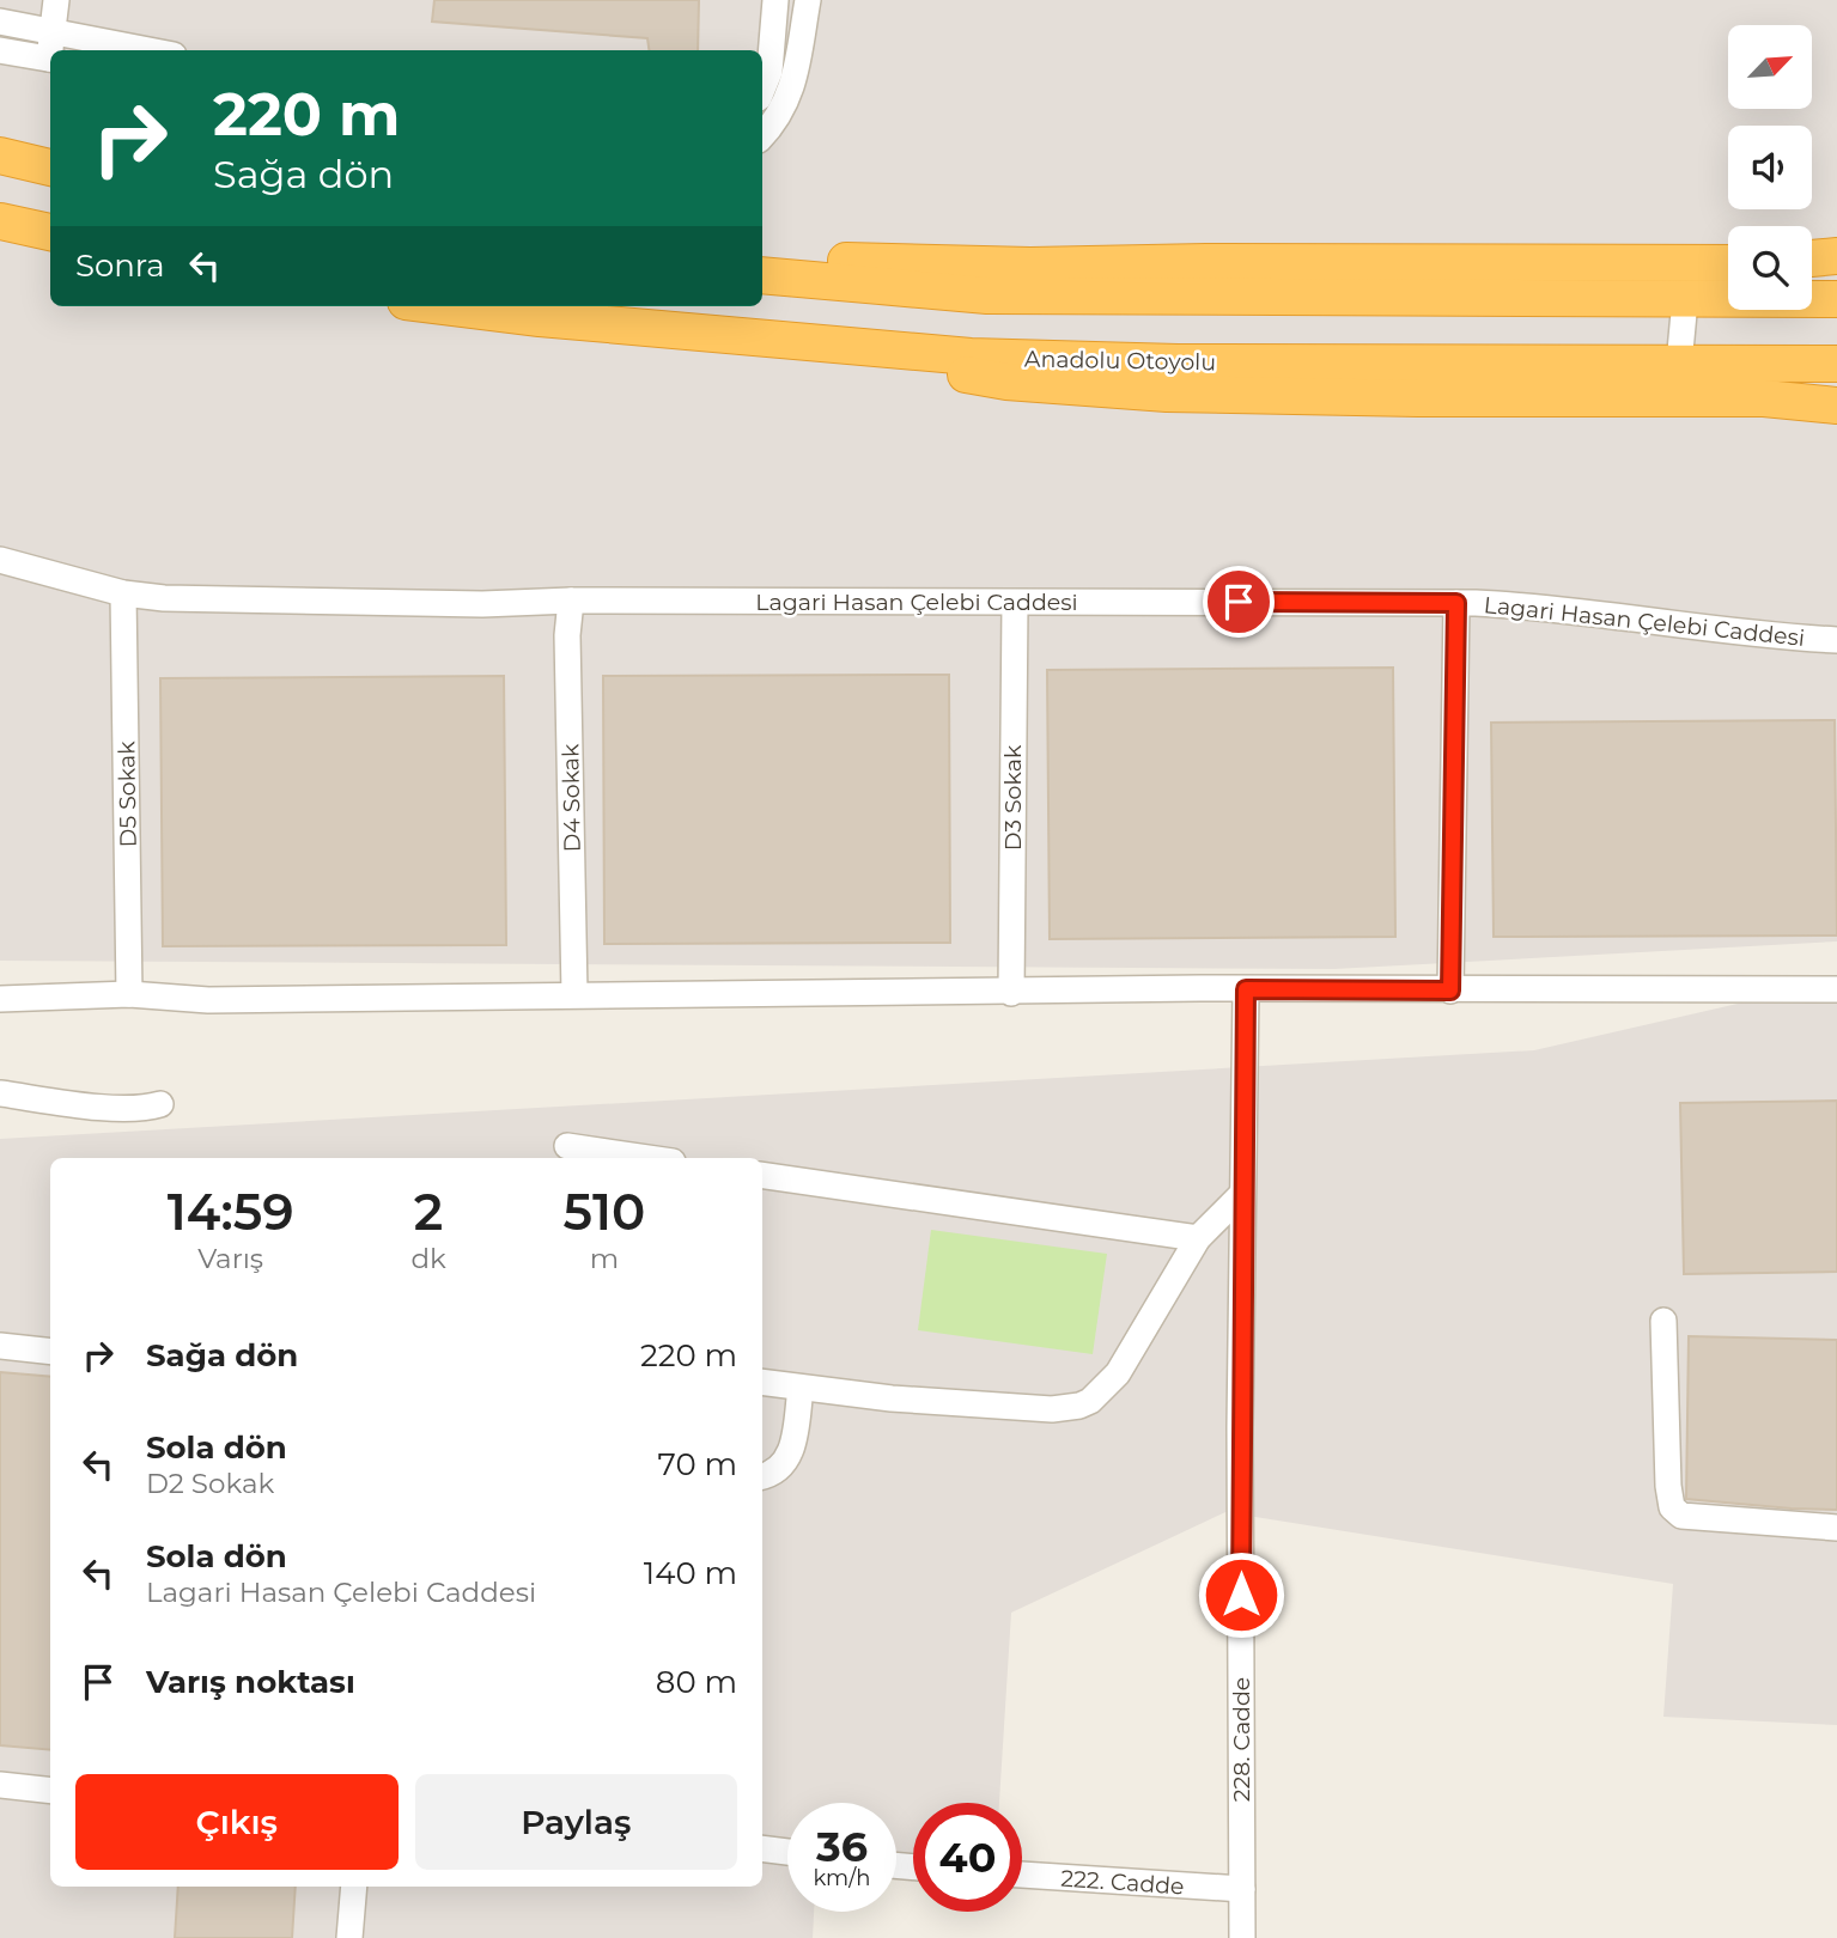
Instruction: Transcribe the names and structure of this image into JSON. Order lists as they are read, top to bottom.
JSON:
{
  "streets": {
    "highway": ["Anadolu Otoyolu"],
    "street": [
      "Lagari Hasan Çelebi Caddesi",
      "D5 Sokak",
      "D4 Sokak",
      "D3 Sokak",
      "228. Cadde",
      "222. Cadde"
    ]
  },
  "crossings": [
    ["Lagari Hasan Çelebi Caddesi", "D5 Sokak"],
    ["Lagari Hasan Çelebi Caddesi", "D4 Sokak"],
    ["Lagari Hasan Çelebi Caddesi", "D3 Sokak"],
    ["228. Cadde", "222. Cadde"]
  ],
  "north": "top right",
  "page": {
    "turn": ["220 m", "Sağa dön"],
    "then": "Sonra",
    "eta": [
      "14:59",
      "Varış",
      "2",
      "dk",
      "510",
      "m"
    ],
    "list": [
      {
        "name": "Sağa dön",
        "value": "220 m"
      },
      {
        "name": "Sola dön",
        "note": "D2 Sokak",
        "value": "70 m"
      },
      {
        "name": "Sola dön",
        "note": "Lagari Hasan Çelebi Caddesi",
        "value": "140 m"
      },
      {
        "name": "Varış noktası",
        "value": "80 m"
      }
    ],
    "buttons": ["Çıkış", "Paylaş"],
    "speed": "36 km/h",
    "limit": "40"
  }
}
